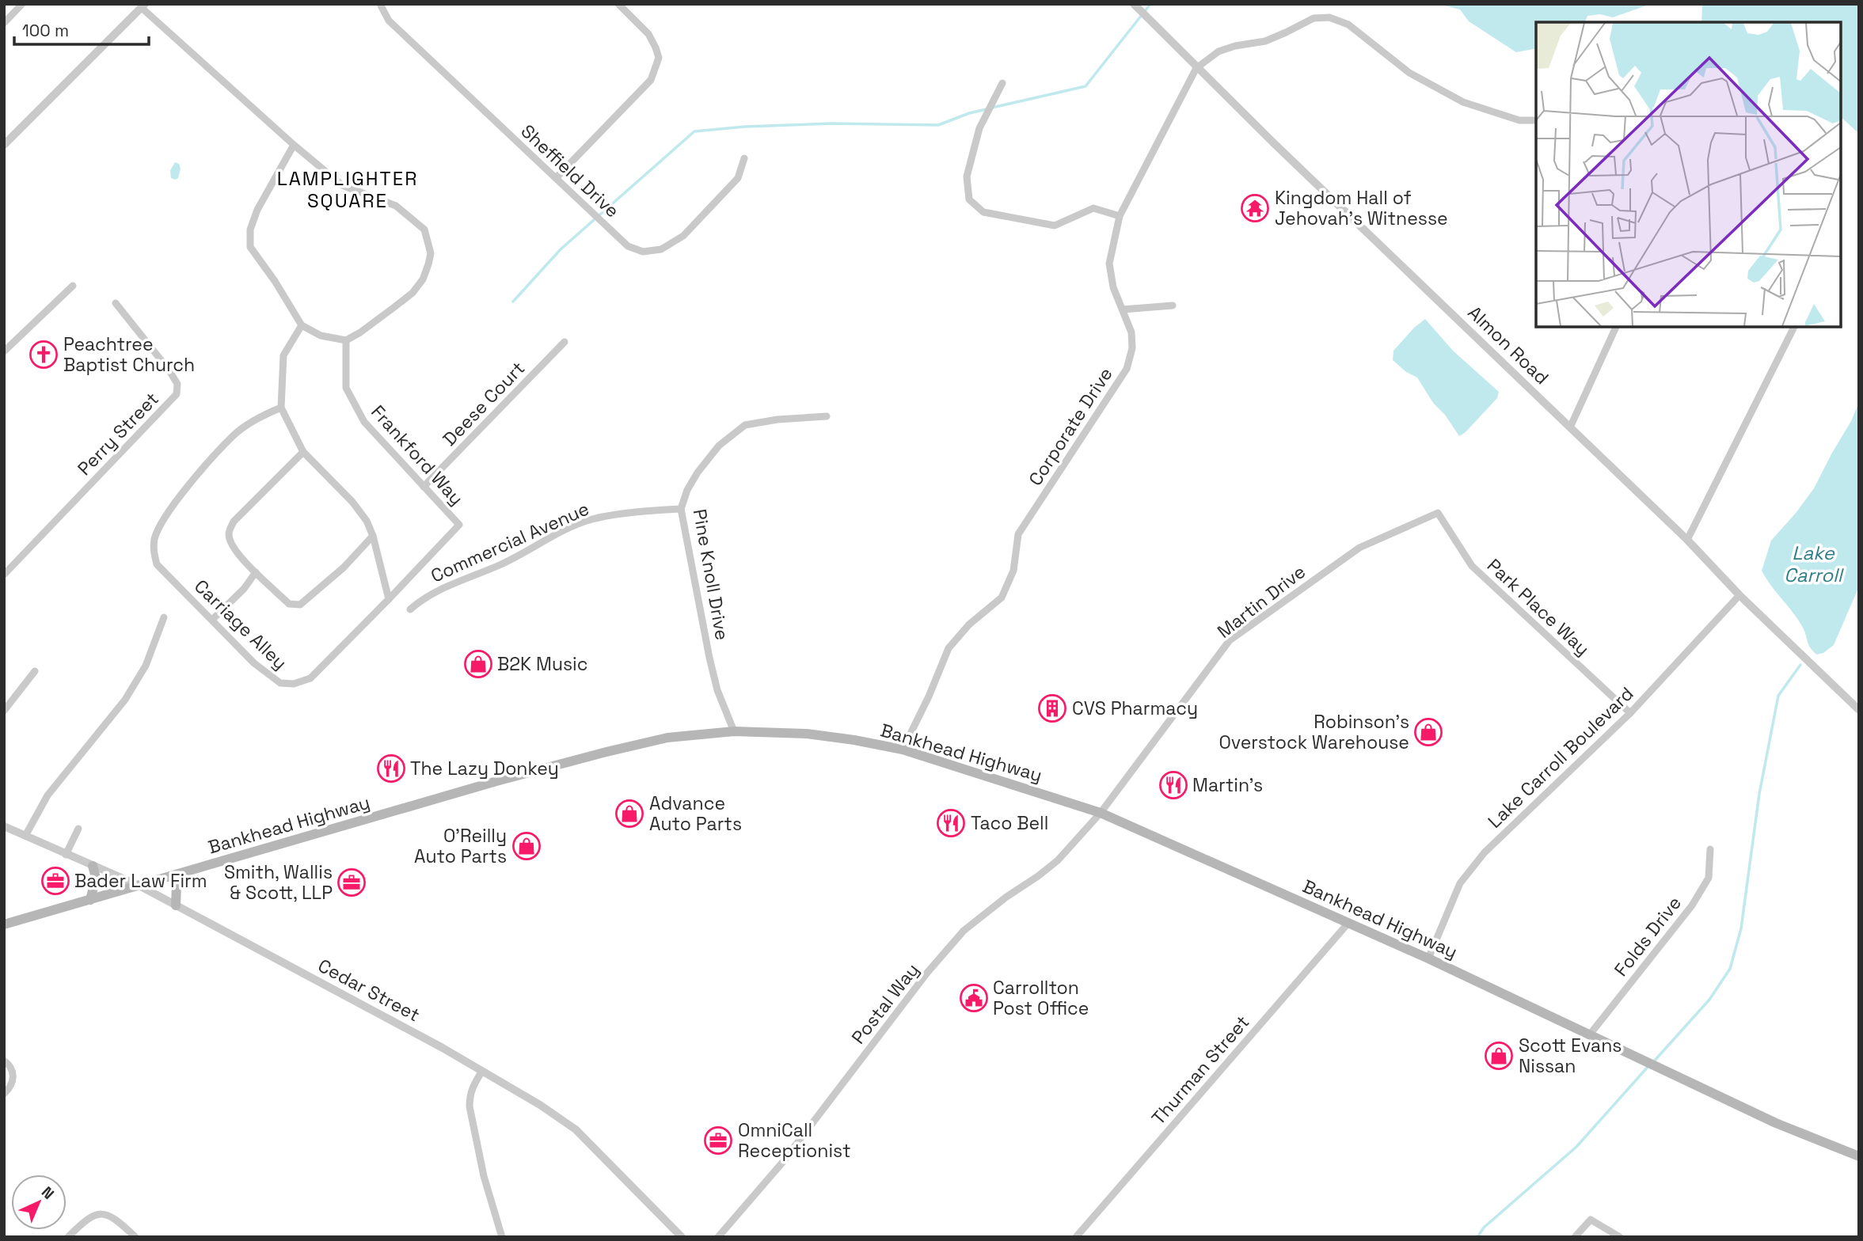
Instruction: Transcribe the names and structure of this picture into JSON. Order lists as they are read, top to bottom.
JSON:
{
  "streets": {
    "main road": ["Bankhead Highway"],
    "street": [
      "Sheffield Drive",
      "Almon Road",
      "Deese Court",
      "Corporate Drive",
      "Perry Street",
      "Frankford Way",
      "Commercial Avenue",
      "Pine Knoll Drive",
      "Martin Drive",
      "Park Place Way",
      "Carriage Alley",
      "Lake Carroll Boulevard",
      "Folds Drive",
      "Cedar Street",
      "Postal Way",
      "Thurman Street"
    ]
  },
  "crossings": [
    ["Almon Road", "Corporate Drive"],
    ["Almon Road", "Lake Carroll Boulevard"],
    ["Deese Court", "Frankford Way"],
    ["Corporate Drive", "Bankhead Highway"],
    ["Frankford Way", "Carriage Alley"],
    ["Commercial Avenue", "Pine Knoll Drive"],
    ["Pine Knoll Drive", "Bankhead Highway"],
    ["Martin Drive", "Park Place Way"],
    ["Martin Drive", "Bankhead Highway"],
    ["Martin Drive", "Postal Way"],
    ["Park Place Way", "Lake Carroll Boulevard"],
    ["Bankhead Highway", "Lake Carroll Boulevard"],
    ["Bankhead Highway", "Folds Drive"],
    ["Bankhead Highway", "Cedar Street"],
    ["Bankhead Highway", "Postal Way"],
    ["Bankhead Highway", "Thurman Street"]
  ],
  "districts": ["LAMPLIGHTER SQUARE"],
  "water": ["Lake Carroll"],
  "places": {
    "temple": ["Kingdom Hall of Jehovah’s Witnesse"],
    "church": ["Peachtree Baptist Church"],
    "shop": [
      "B2K Music",
      "Robinson's Overstock Warehouse",
      "Advance Auto Parts",
      "O'Reilly Auto Parts",
      "Scott Evans Nissan"
    ],
    "building": ["CVS Pharmacy"],
    "restaurant": ["The Lazy Donkey", "Martin's", "Taco Bell"],
    "office": ["Bader Law Firm", "Smith, Wallis & Scott, LLP", "OmniCall Receptionist"],
    "public building": ["Carrollton Post Office"]
  },
  "scale_bar": "100 m",
  "north": "top right"
}
